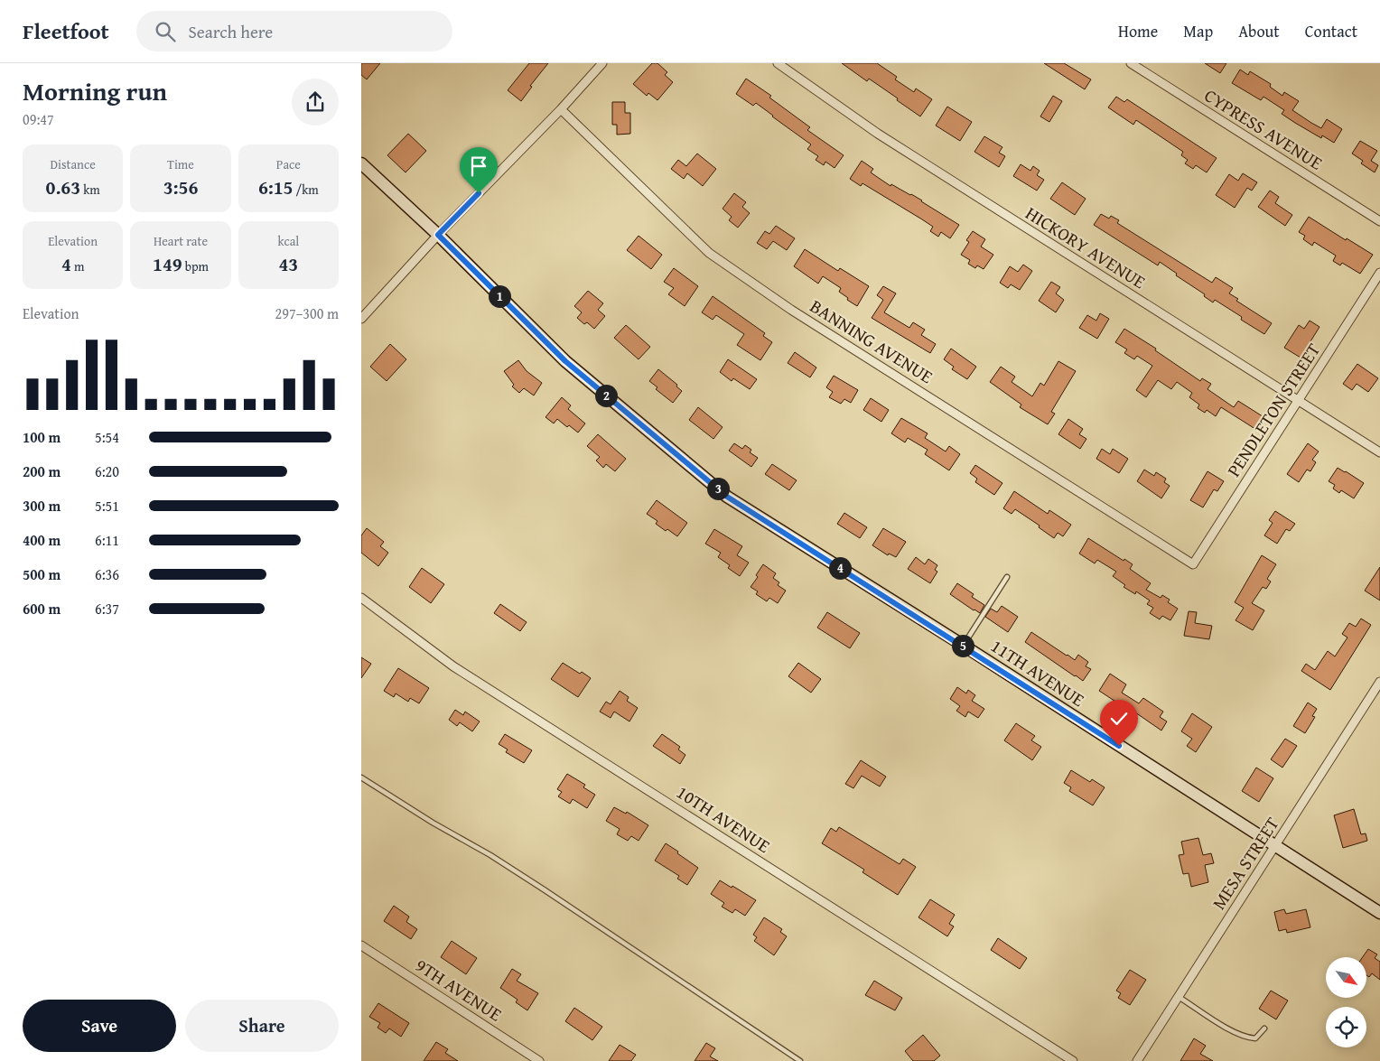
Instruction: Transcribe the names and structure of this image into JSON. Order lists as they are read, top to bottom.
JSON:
{
  "streets": {
    "main road": ["11TH AVENUE"],
    "street": [
      "CYPRESS AVENUE",
      "HICKORY AVENUE",
      "BANNING AVENUE",
      "PENDLETON STREET",
      "10TH AVENUE",
      "MESA STREET",
      "9TH AVENUE"
    ]
  },
  "crossings": [
    ["HICKORY AVENUE", "PENDLETON STREET"],
    ["BANNING AVENUE", "PENDLETON STREET"],
    ["11TH AVENUE", "MESA STREET"]
  ],
  "north": "bottom right",
  "page": {
    "header": "Fleetfoot",
    "search": "Search here",
    "nav": [
      "Home",
      "Map",
      "About",
      "Contact"
    ],
    "heading": ["Morning run", "09:47"],
    "stats": [
      ["Distance", "0.63 km"],
      ["Time", "3:56"],
      ["Pace", "6:15 /km"],
      ["Elevation", "4 m"],
      ["Heart rate", "149 bpm"],
      ["kcal", "43"]
    ],
    "pins": [
      "1",
      "2",
      "3",
      "4",
      "5"
    ],
    "chart": ["Elevation", "297–300 m"],
    "list": [
      {
        "name": "100 m",
        "note": "5:54"
      },
      {
        "name": "200 m",
        "note": "6:20"
      },
      {
        "name": "300 m",
        "note": "5:51"
      },
      {
        "name": "400 m",
        "note": "6:11"
      },
      {
        "name": "500 m",
        "note": "6:36"
      },
      {
        "name": "600 m",
        "note": "6:37"
      }
    ],
    "buttons": ["Save", "Share"]
  }
}
